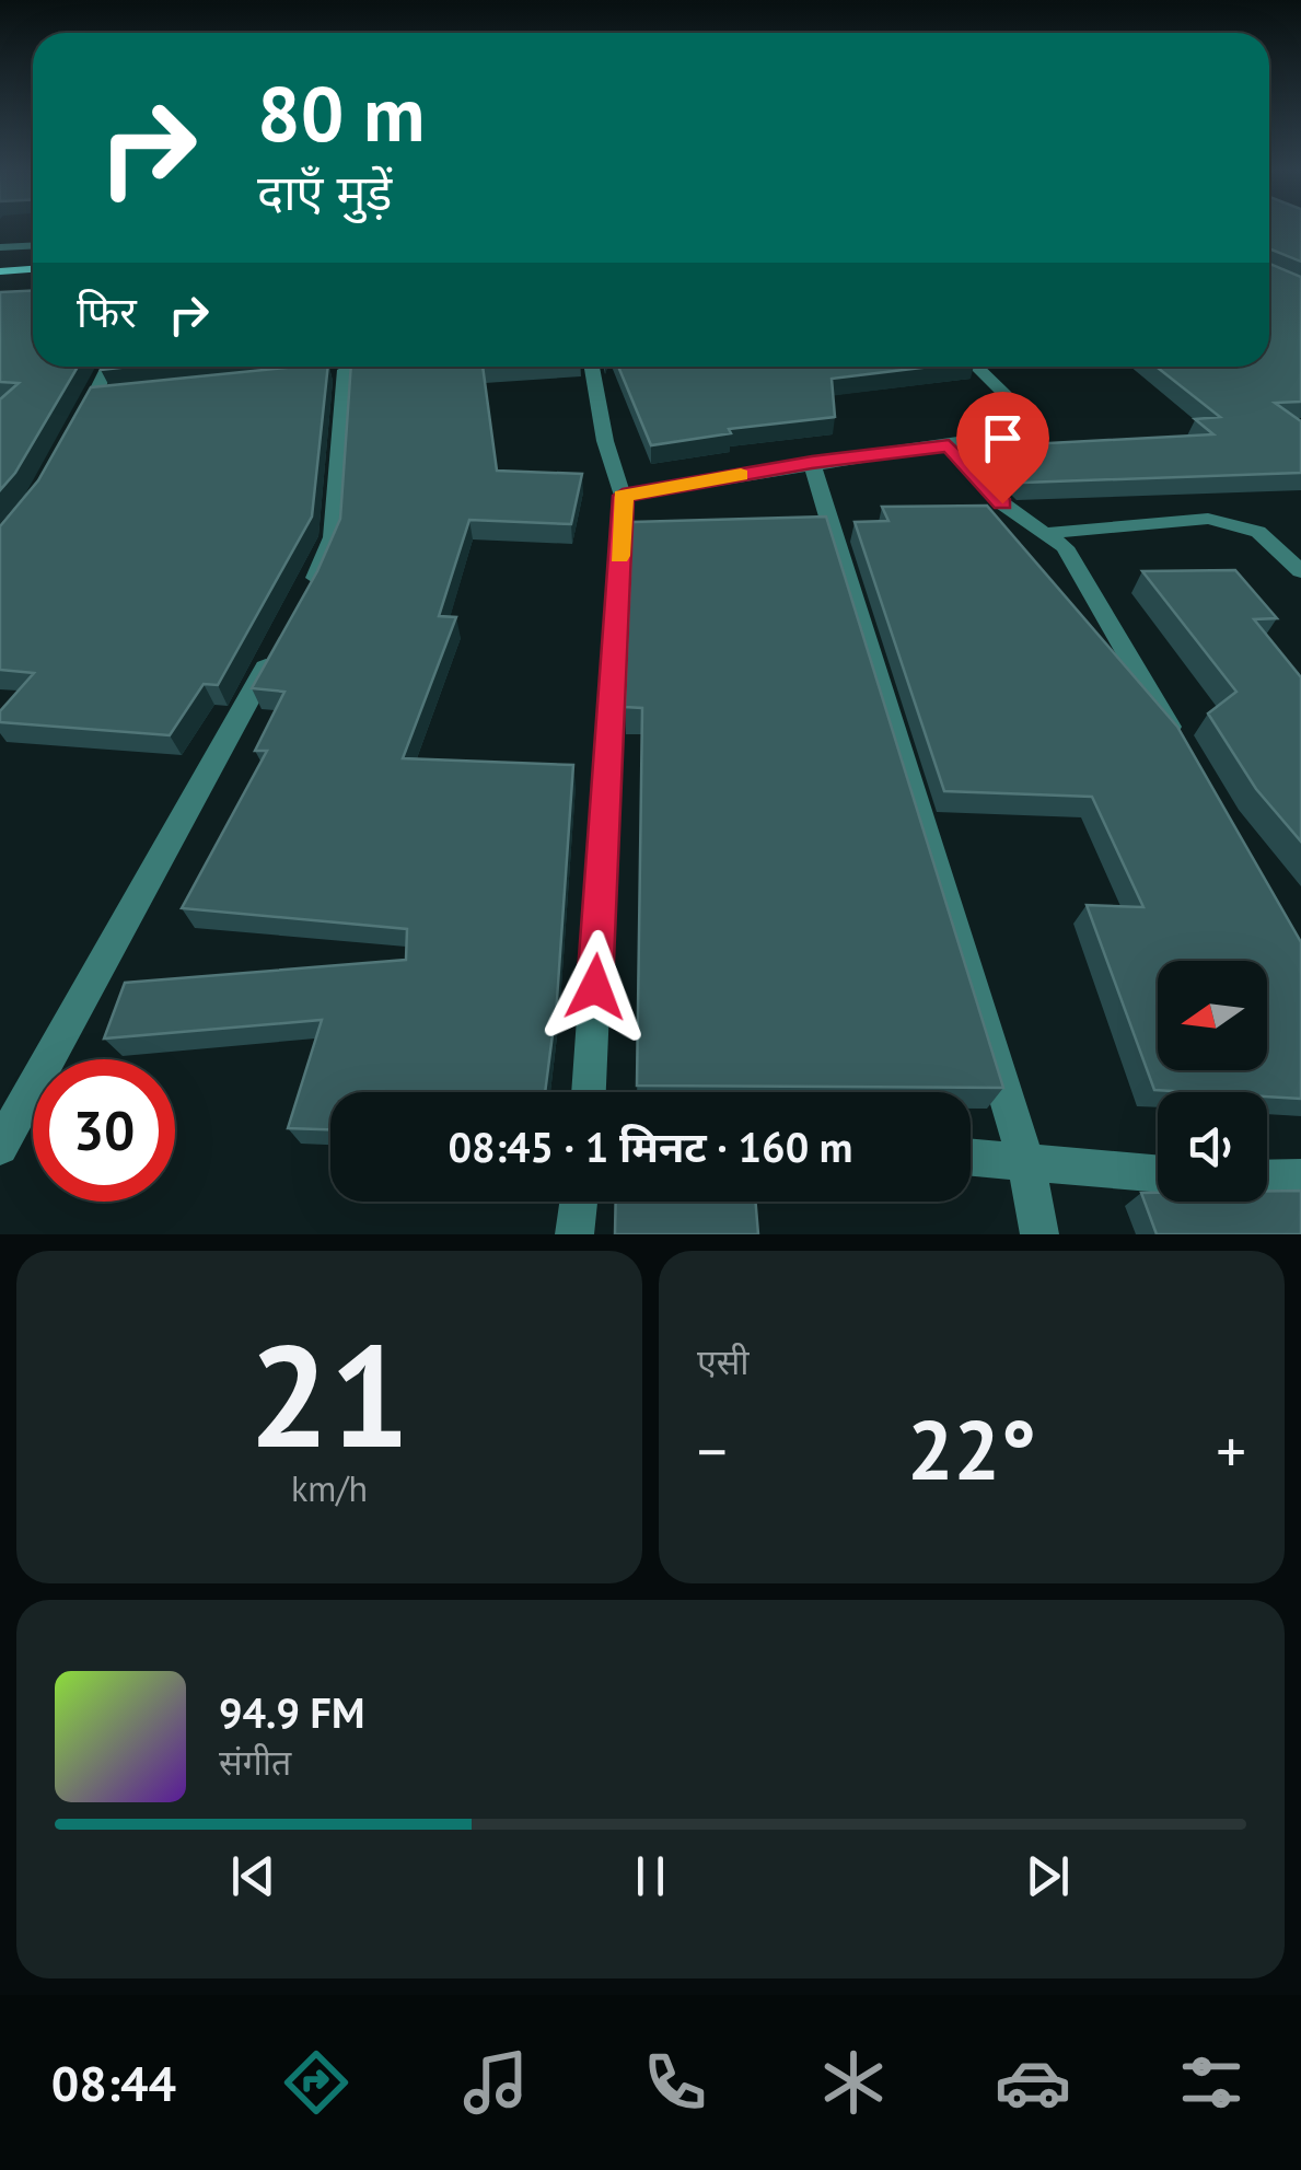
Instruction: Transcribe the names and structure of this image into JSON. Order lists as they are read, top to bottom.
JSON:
{
  "north": "left",
  "page": {
    "turn": ["80 m", "दाएँ मुड़ें"],
    "then": "फिर",
    "limit": "30",
    "trip": "08:45 · 1 मिनट · 160 m",
    "tile": [
      ["21", "km/h"],
      "एसी"
    ],
    "heat": ["−", "22°", "+"],
    "song": ["94.9 FM", "संगीत"],
    "tabs": "08:44"
  }
}
